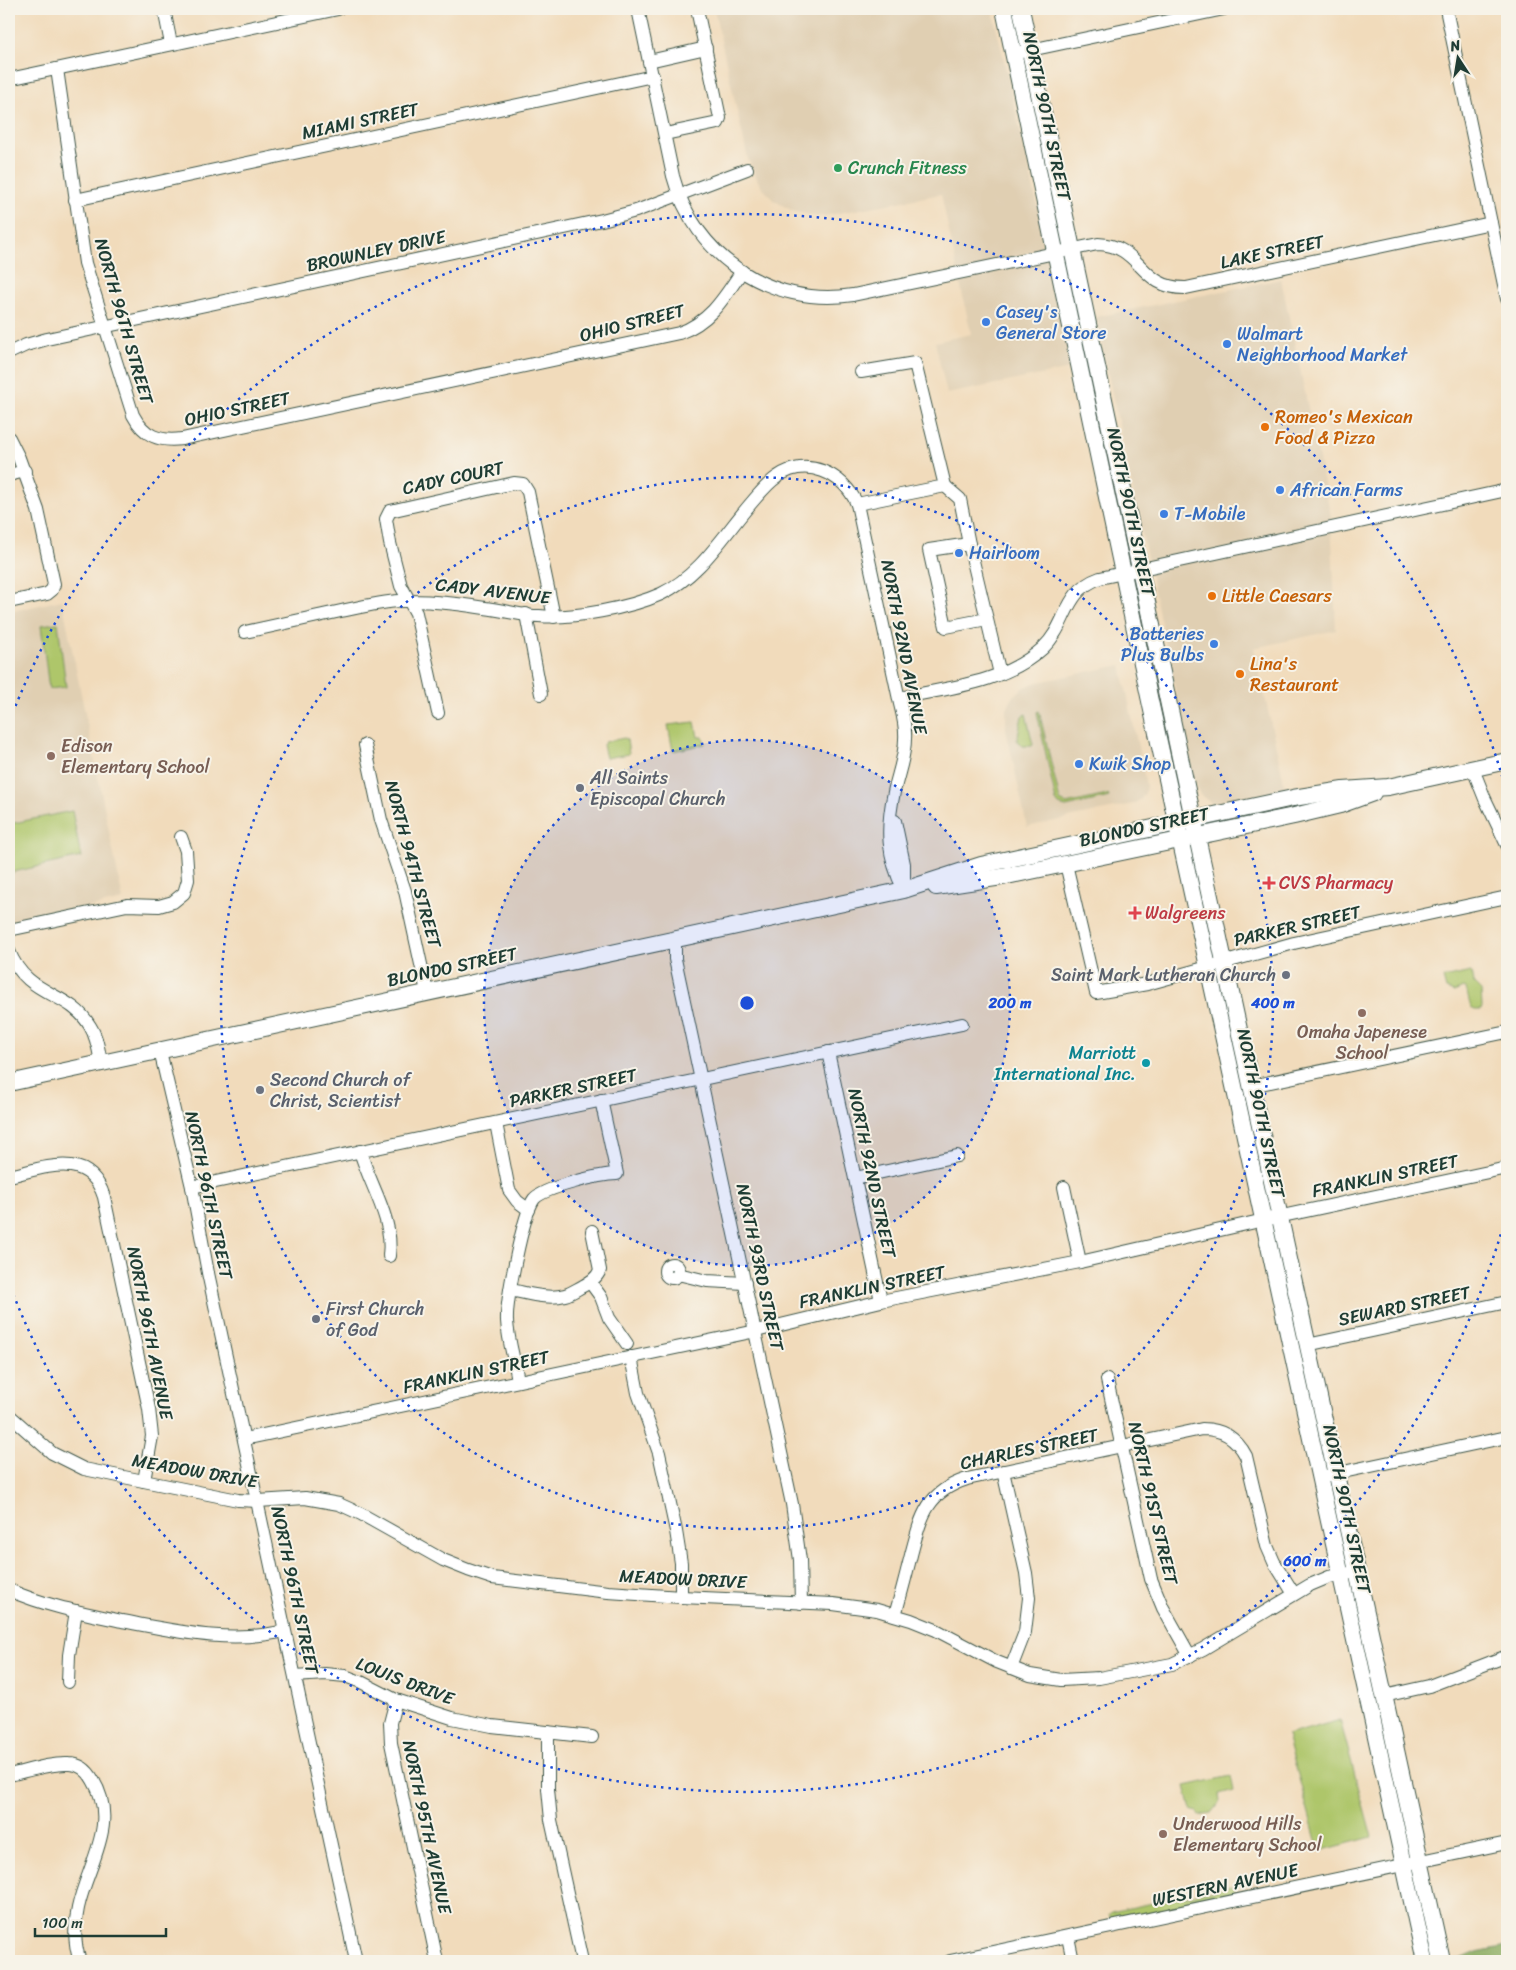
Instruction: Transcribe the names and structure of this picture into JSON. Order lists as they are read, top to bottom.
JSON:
{
  "streets": {
    "main road": ["NORTH 90TH STREET", "BLONDO STREET"],
    "street": [
      "MIAMI STREET",
      "BROWNLEY DRIVE",
      "LAKE STREET",
      "NORTH 96TH STREET",
      "OHIO STREET",
      "CADY COURT",
      "CADY AVENUE",
      "NORTH 92ND AVENUE",
      "NORTH 94TH STREET",
      "PARKER STREET",
      "NORTH 92ND STREET",
      "FRANKLIN STREET",
      "NORTH 93RD STREET",
      "SEWARD STREET",
      "NORTH 96TH AVENUE",
      "CHARLES STREET",
      "MEADOW DRIVE",
      "NORTH 91ST STREET",
      "LOUIS DRIVE",
      "NORTH 95TH AVENUE",
      "WESTERN AVENUE"
    ]
  },
  "crossings": [
    ["NORTH 90TH STREET", "LAKE STREET"],
    ["NORTH 90TH STREET", "BLONDO STREET"],
    ["NORTH 90TH STREET", "PARKER STREET"],
    ["NORTH 90TH STREET", "FRANKLIN STREET"],
    ["NORTH 90TH STREET", "SEWARD STREET"],
    ["NORTH 90TH STREET", "MEADOW DRIVE"],
    ["NORTH 90TH STREET", "WESTERN AVENUE"],
    ["MIAMI STREET", "NORTH 96TH STREET"],
    ["BROWNLEY DRIVE", "NORTH 96TH STREET"],
    ["NORTH 96TH STREET", "OHIO STREET"],
    ["NORTH 96TH STREET", "BLONDO STREET"],
    ["NORTH 96TH STREET", "PARKER STREET"],
    ["NORTH 96TH STREET", "FRANKLIN STREET"],
    ["NORTH 96TH STREET", "MEADOW DRIVE"],
    ["NORTH 96TH STREET", "LOUIS DRIVE"],
    ["CADY COURT", "CADY AVENUE"],
    ["CADY AVENUE", "NORTH 92ND AVENUE"],
    ["NORTH 92ND AVENUE", "BLONDO STREET"],
    ["BLONDO STREET", "NORTH 94TH STREET"],
    ["BLONDO STREET", "PARKER STREET"],
    ["BLONDO STREET", "NORTH 93RD STREET"],
    ["PARKER STREET", "NORTH 92ND STREET"],
    ["PARKER STREET", "NORTH 93RD STREET"],
    ["NORTH 92ND STREET", "FRANKLIN STREET"],
    ["FRANKLIN STREET", "NORTH 93RD STREET"],
    ["NORTH 93RD STREET", "MEADOW DRIVE"],
    ["NORTH 96TH AVENUE", "MEADOW DRIVE"],
    ["CHARLES STREET", "MEADOW DRIVE"],
    ["CHARLES STREET", "NORTH 91ST STREET"],
    ["MEADOW DRIVE", "NORTH 91ST STREET"],
    ["LOUIS DRIVE", "NORTH 95TH AVENUE"]
  ],
  "places": {
    "other": [
      "Crunch Fitness",
      "Casey's General Store",
      "Walmart Neighborhood Market",
      "Romeo's Mexican Food & Pizza",
      "African Farms",
      "T-Mobile",
      "Hairloom",
      "Little Caesars",
      "Batteries Plus Bulbs",
      "Lina's Restaurant",
      "Edison Elementary School",
      "Kwik Shop",
      "All Saints Episcopal Church",
      "Saint Mark Lutheran Church",
      "Omaha Japenese School",
      "Marriott International Inc.",
      "Second Church of Christ, Scientist",
      "First Church of God",
      "Underwood Hills Elementary School"
    ],
    "health": ["CVS Pharmacy", "Walgreens"]
  },
  "scale_bar": "100 m",
  "north": "top",
  "rings": ["200 m", "400 m", "600 m"]
}
